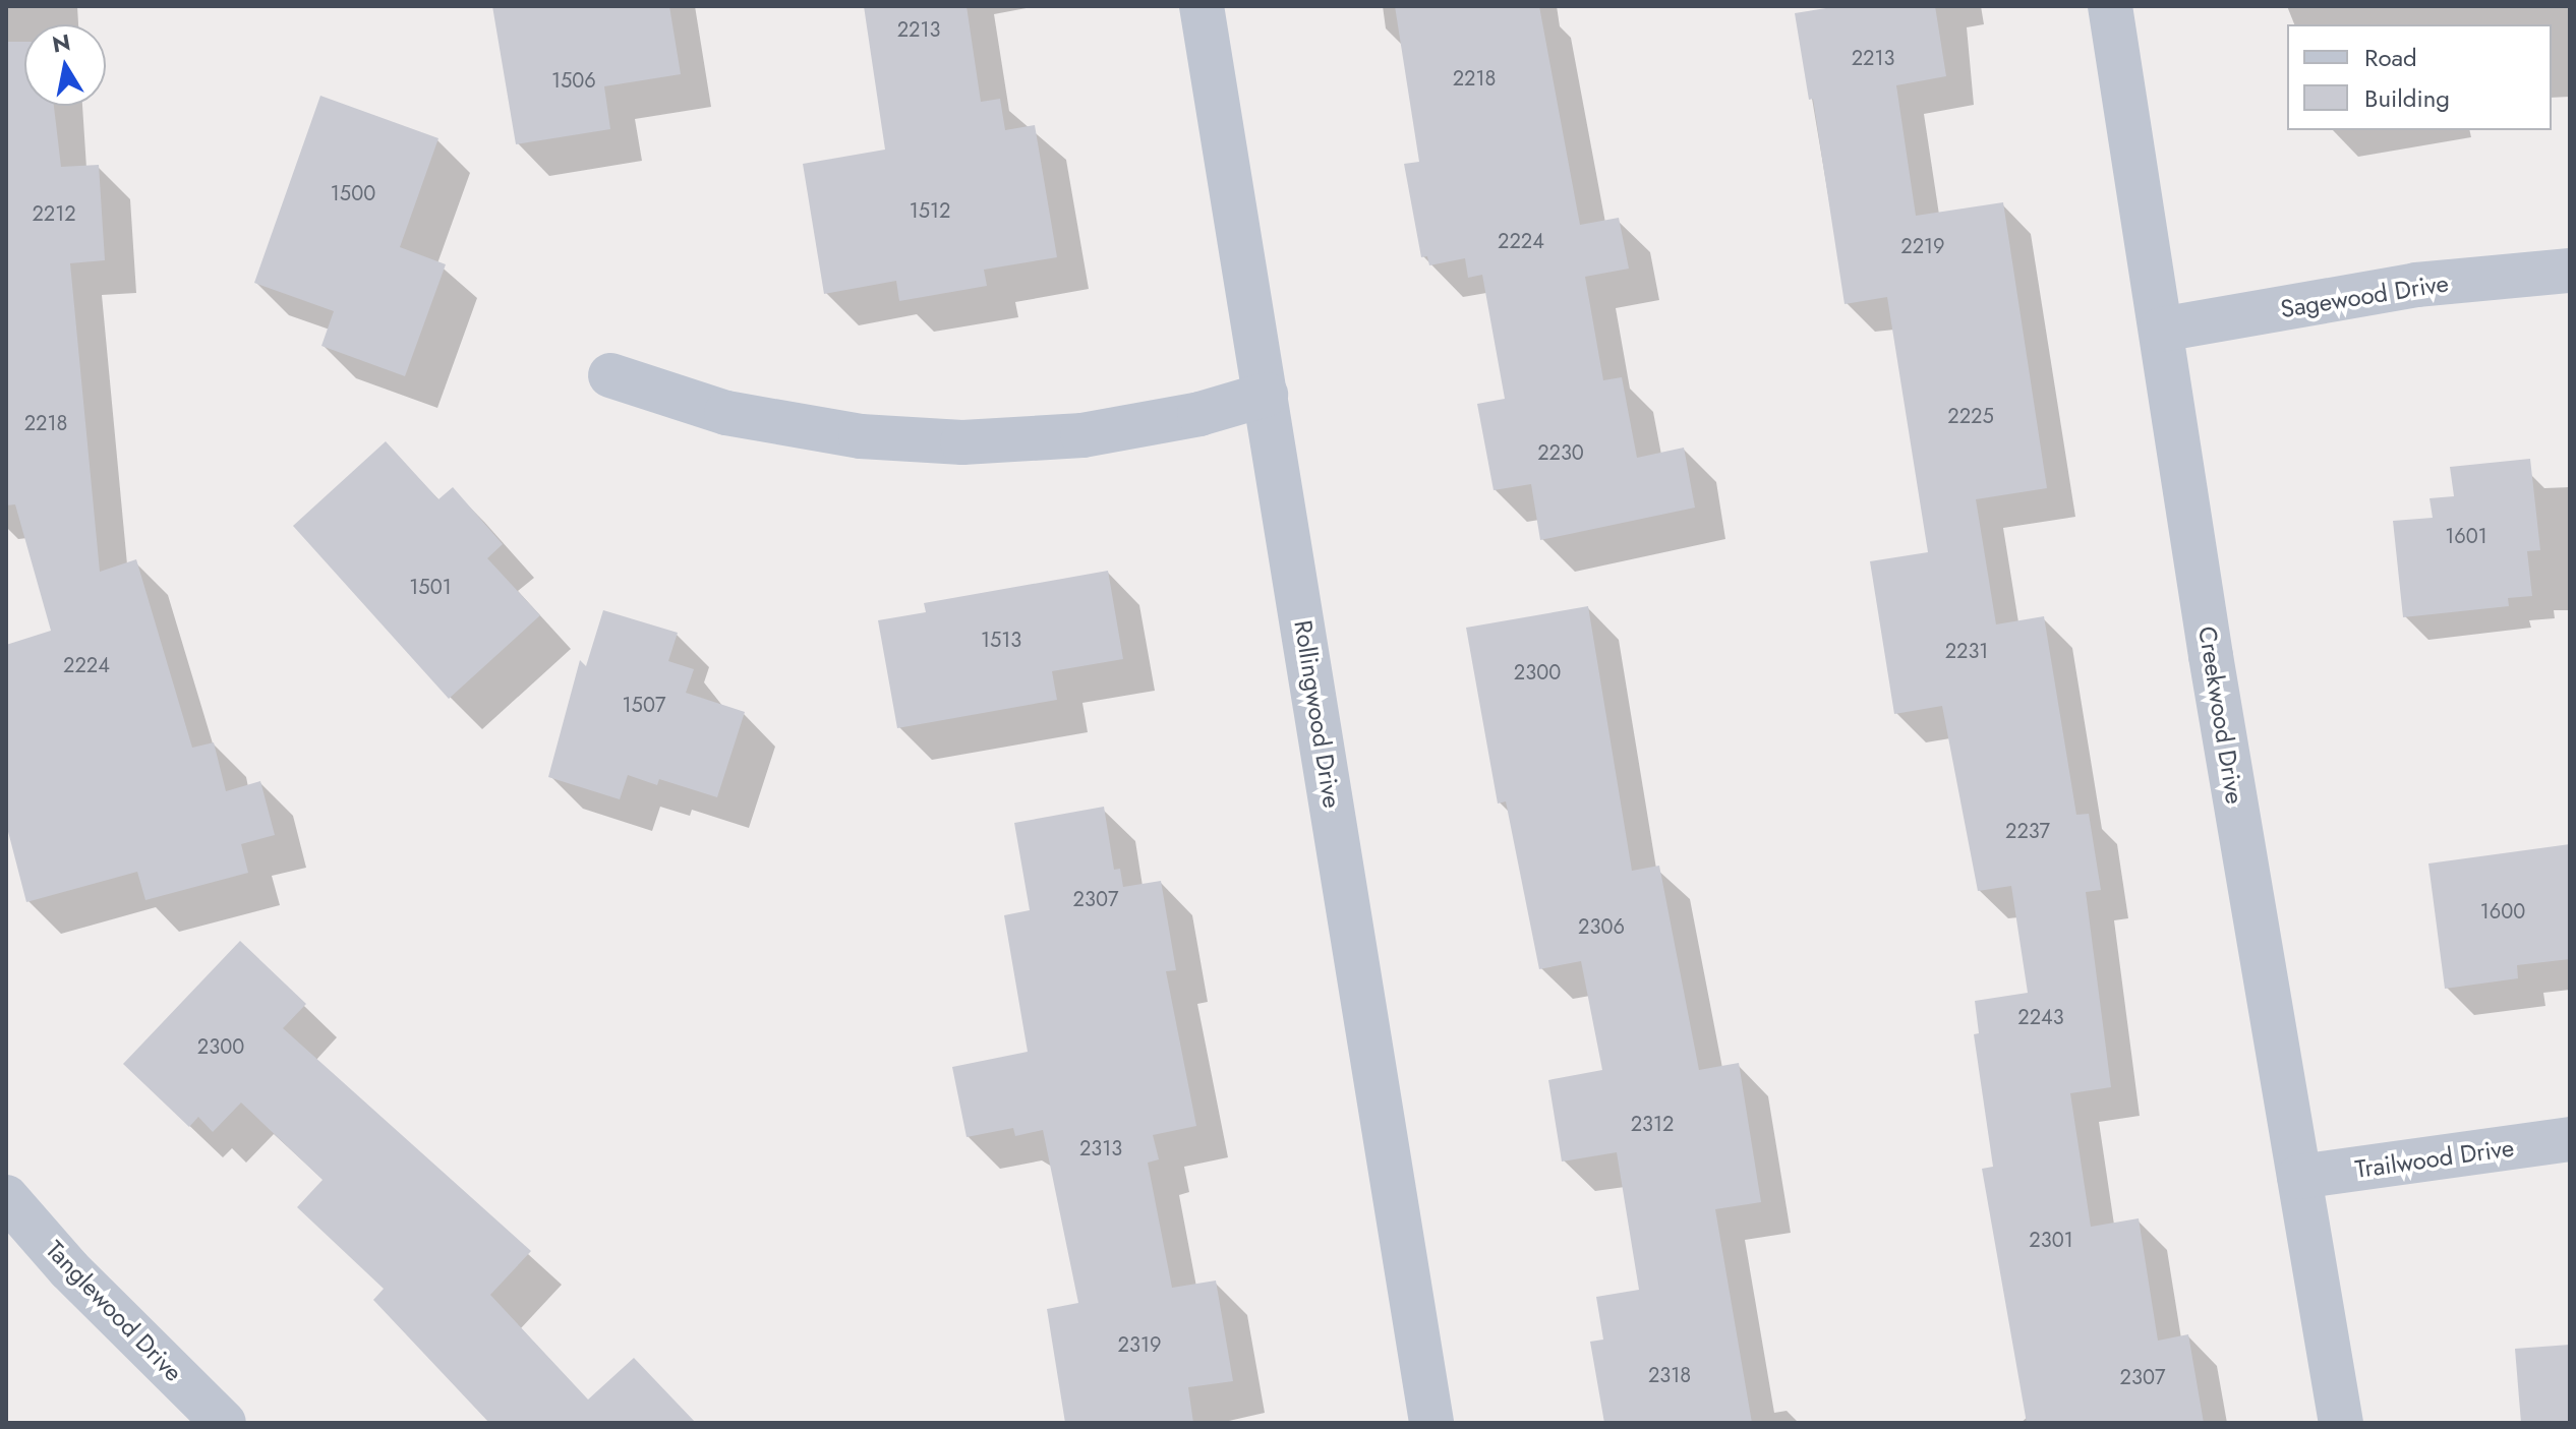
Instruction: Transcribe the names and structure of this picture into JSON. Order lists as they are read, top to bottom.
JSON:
{
  "streets": {
    "street": [
      "Sagewood Drive",
      "Rollingwood Drive",
      "Creekwood Drive",
      "Trailwood Drive",
      "Tanglewood Drive"
    ]
  },
  "crossings": [
    ["Sagewood Drive", "Creekwood Drive"],
    ["Creekwood Drive", "Trailwood Drive"]
  ],
  "house_numbers": [
    "2213",
    "2213",
    "2218",
    "1506",
    "1500",
    "1512",
    "2212",
    "2224",
    "2219",
    "2225",
    "2218",
    "2230",
    "1601",
    "1501",
    "1513",
    "2231",
    "2224",
    "2300",
    "1507",
    "2237",
    "2307",
    "1600",
    "2306",
    "2243",
    "2300",
    "2312",
    "2313",
    "2301",
    "2319",
    "2318",
    "2307"
  ],
  "legend": ["Road", "Building"],
  "north": "top"
}
